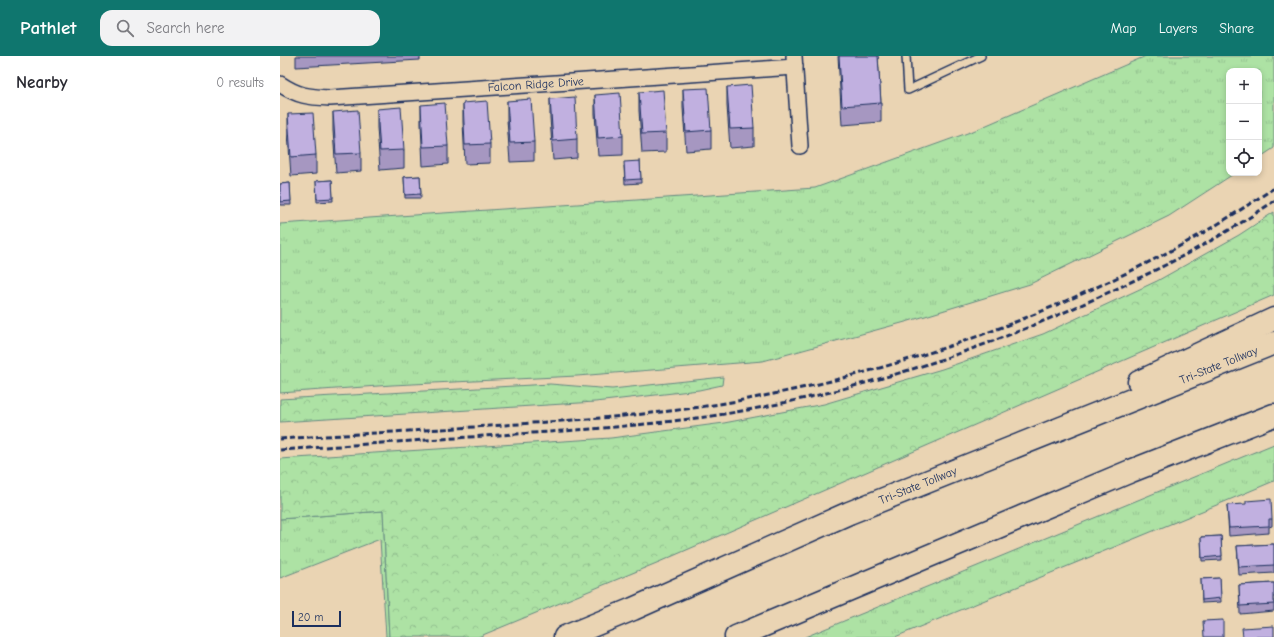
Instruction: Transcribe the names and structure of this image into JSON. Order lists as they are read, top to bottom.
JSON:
{
  "streets": {
    "highway": ["Tri-State Tollway"],
    "street": ["Falcon Ridge Drive"]
  },
  "scale_bar": "20 m",
  "page": {
    "header": "Pathlet",
    "search": "Search here",
    "nav": ["Map", "Layers", "Share"],
    "heading": ["Nearby", "0 results"],
    "map_buttons": ["+", "−"],
    "scale": "20 m"
  }
}
